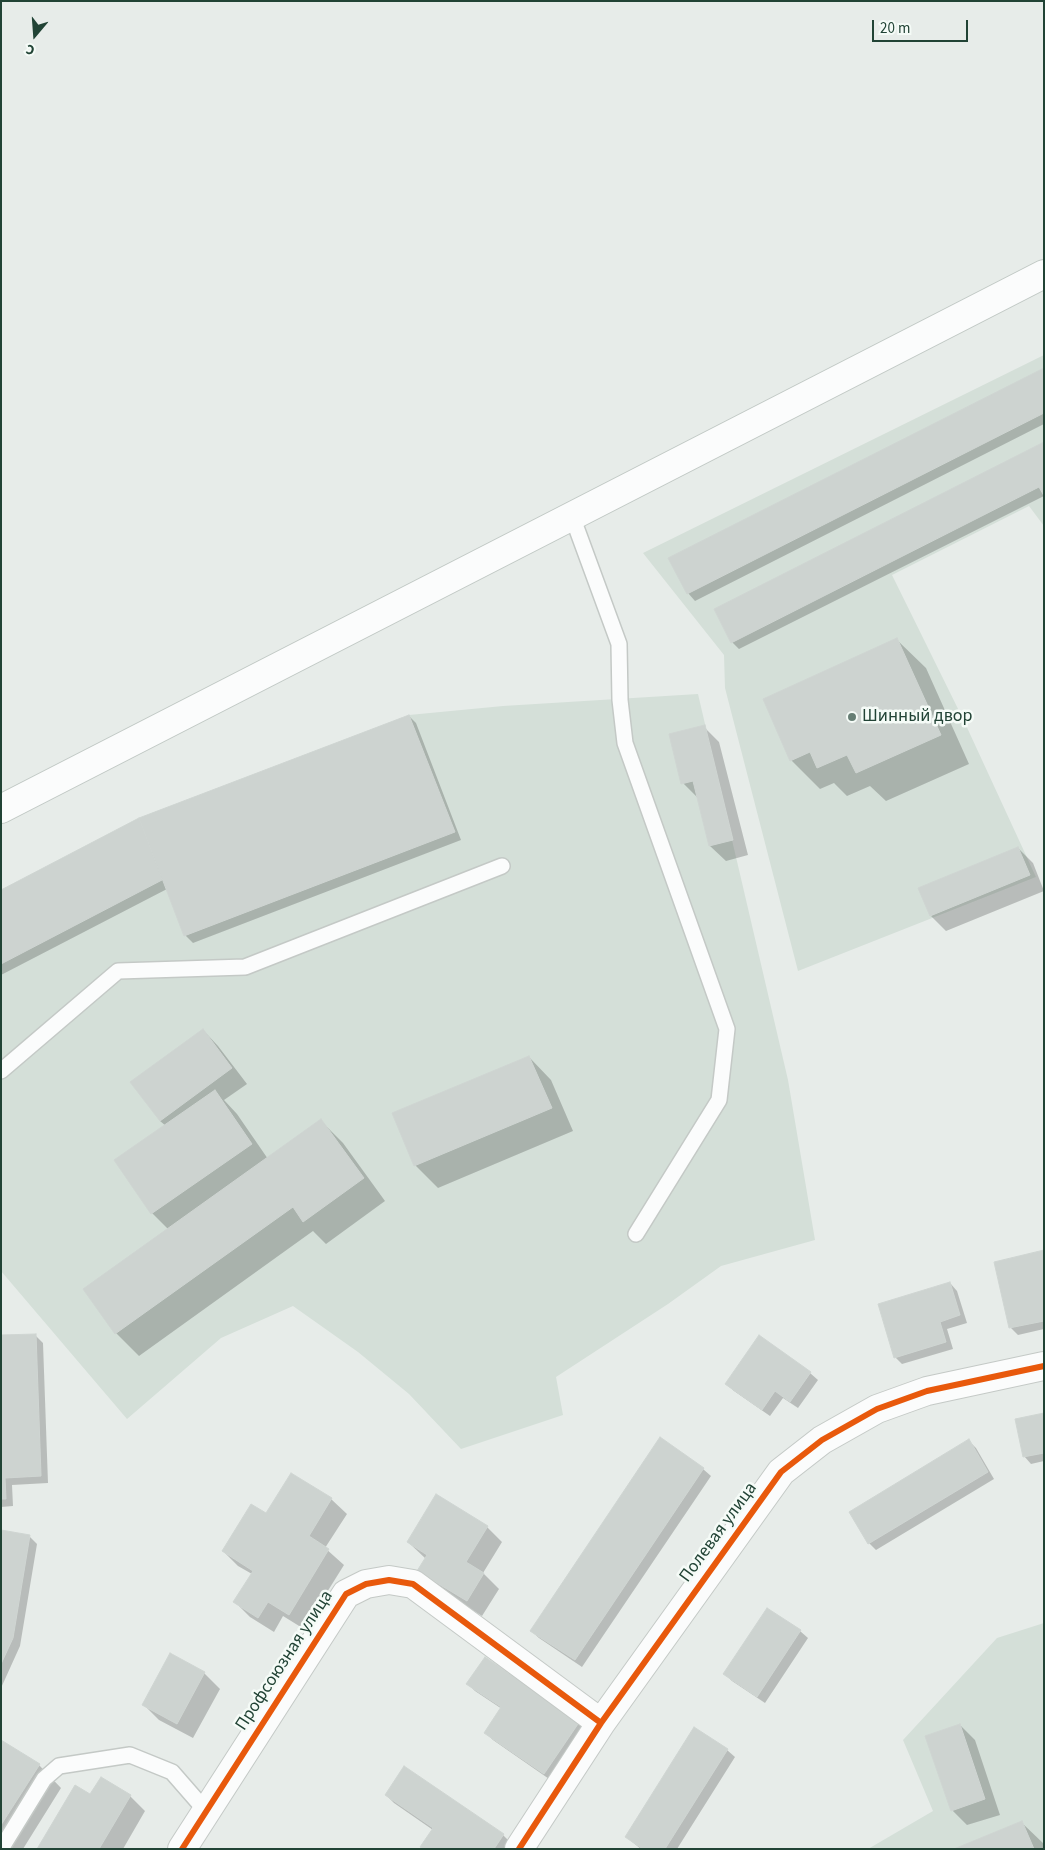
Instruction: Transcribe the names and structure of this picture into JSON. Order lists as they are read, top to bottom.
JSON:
{
  "streets": {
    "street": ["Полевая улица", "Профсоюзная улица"]
  },
  "crossings": [
    ["Полевая улица", "Профсоюзная улица"]
  ],
  "places": ["Шинный двор"],
  "scale_bar": "20 m",
  "north": "bottom"
}
